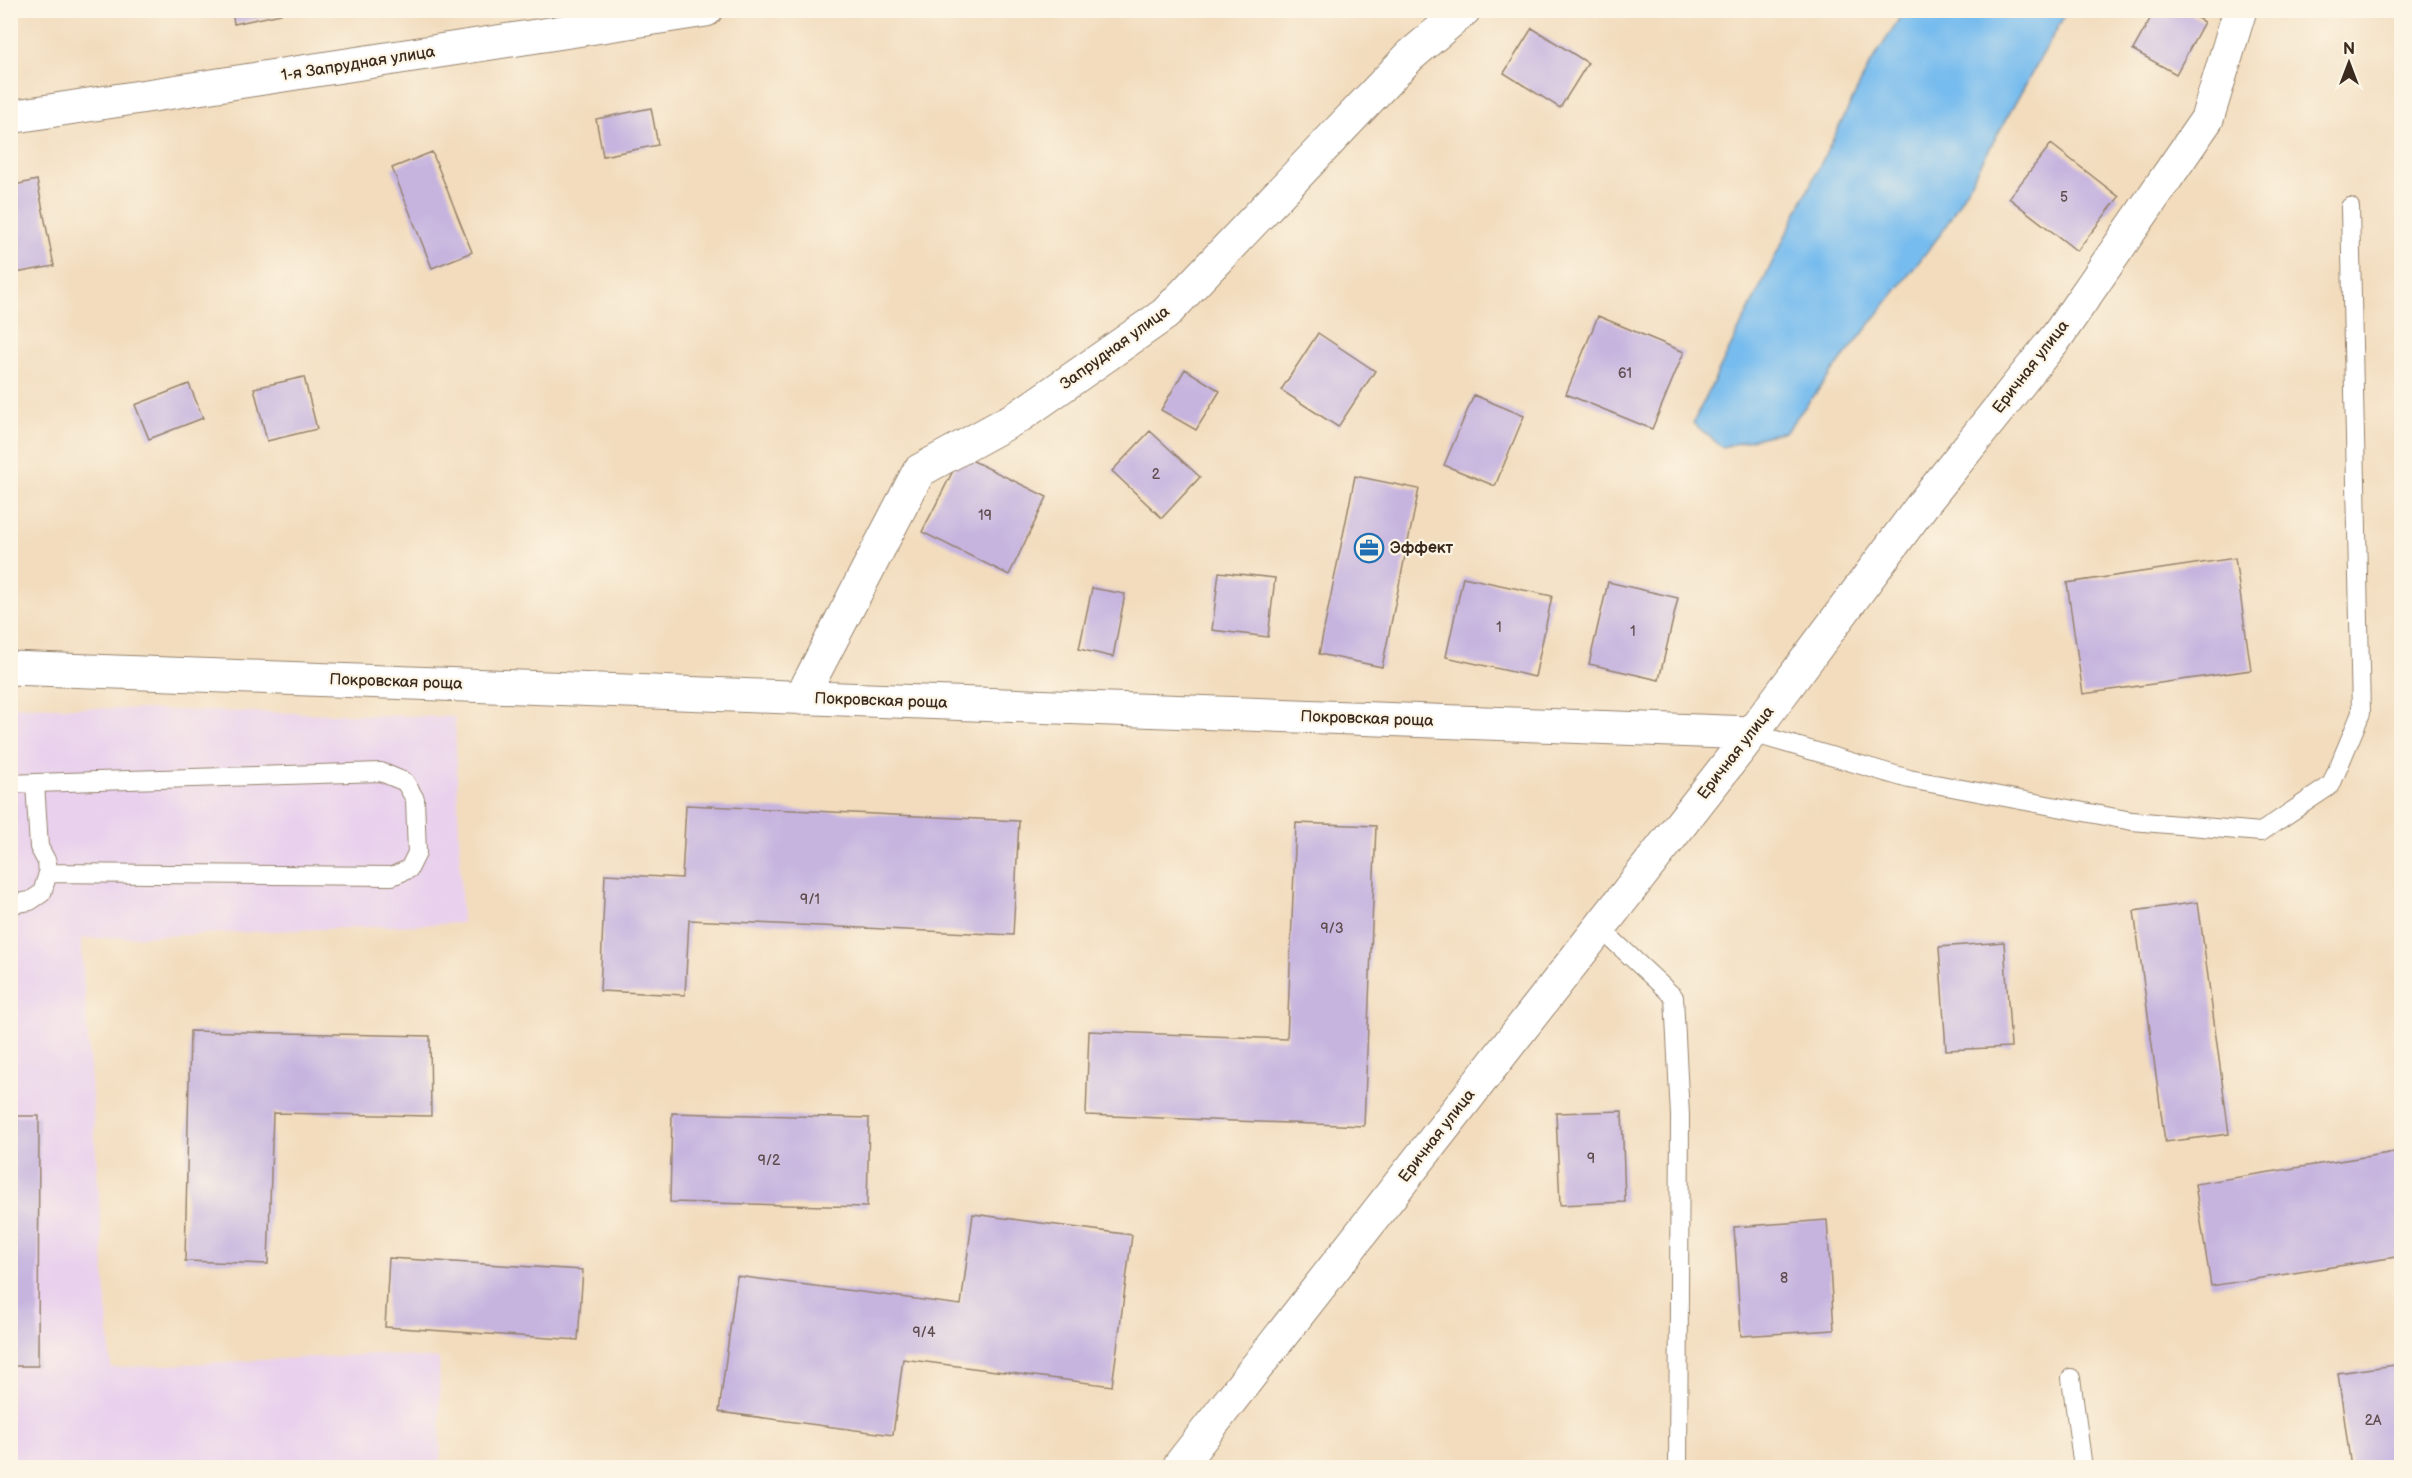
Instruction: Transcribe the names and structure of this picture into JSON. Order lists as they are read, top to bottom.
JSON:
{
  "streets": {
    "street": [
      "1-я Запрудная улица",
      "Запрудная улица",
      "Еричная улица",
      "Покровская роща"
    ]
  },
  "crossings": [
    ["Запрудная улица", "Покровская роща"],
    ["Еричная улица", "Покровская роща"]
  ],
  "places": {
    "office": ["Эффект"]
  },
  "house_numbers": [
    "5",
    "61",
    "2",
    "19",
    "1",
    "1",
    "9/1",
    "9/3",
    "9",
    "9/2",
    "8",
    "9/4",
    "2А"
  ],
  "north": "top"
}
